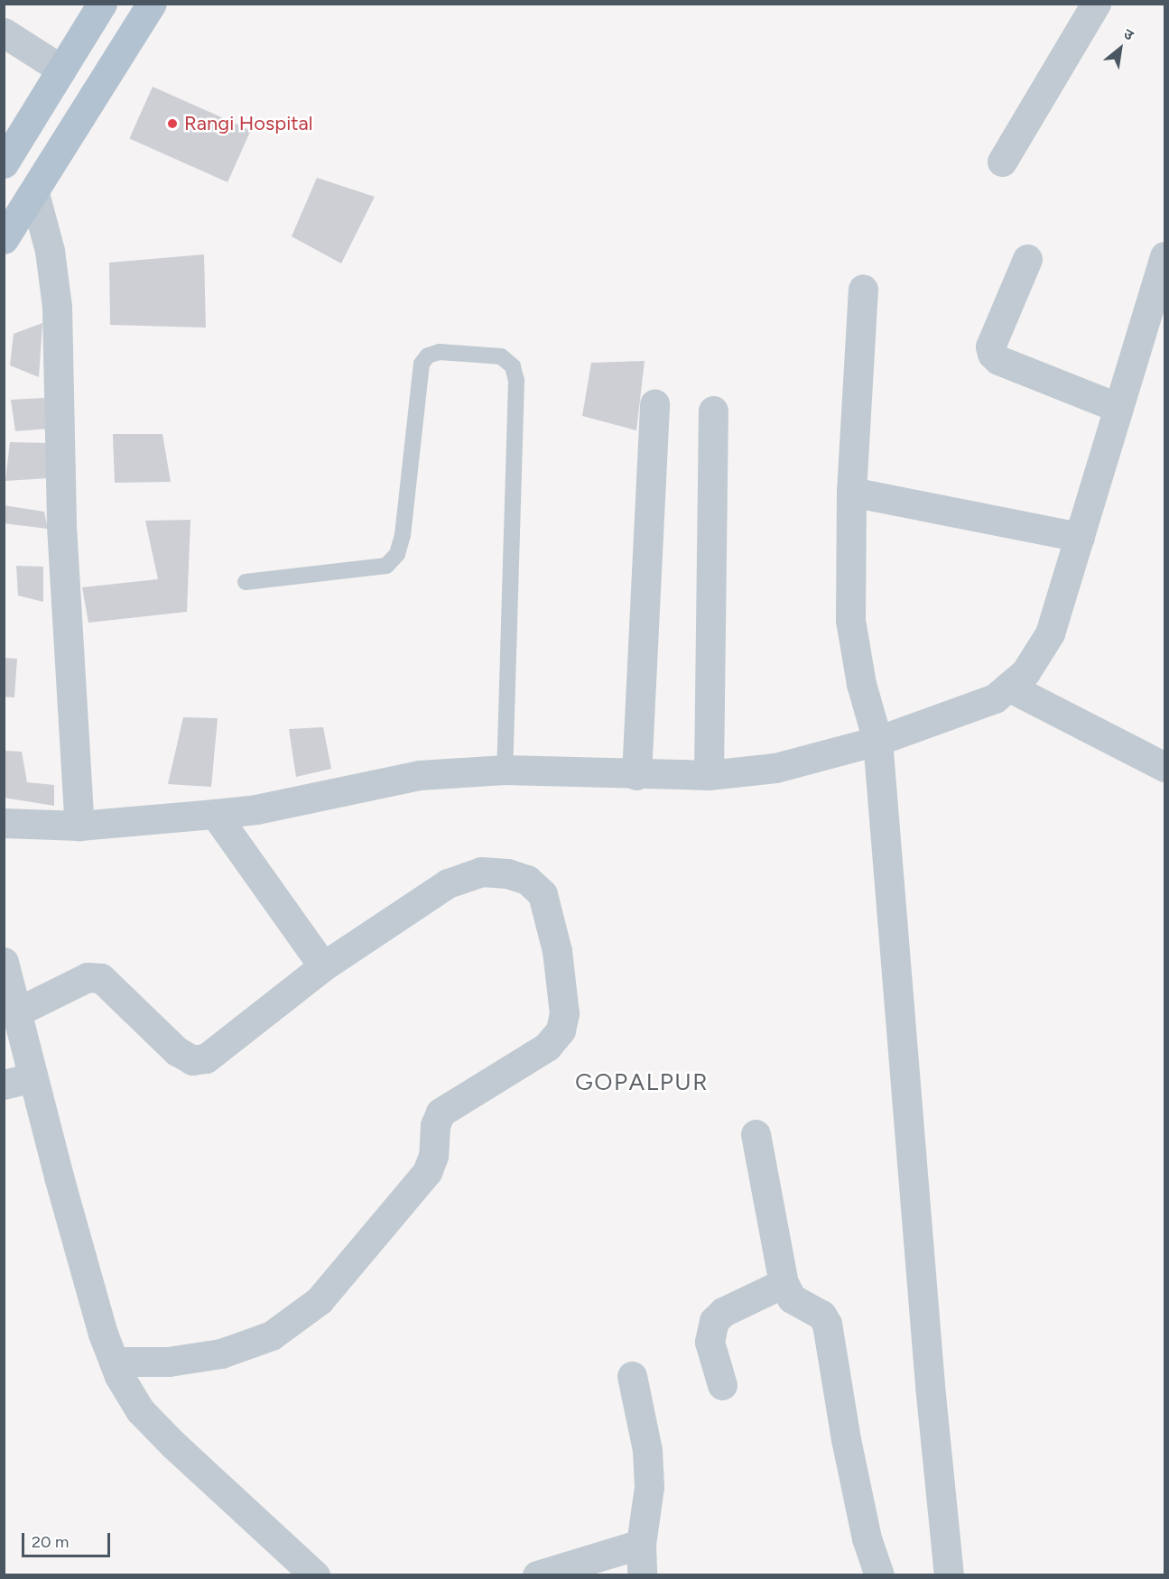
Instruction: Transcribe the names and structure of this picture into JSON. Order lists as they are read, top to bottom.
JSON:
{
  "districts": ["GOPALPUR"],
  "places": ["Rangi Hospital"],
  "scale_bar": "20 m",
  "north": "top right"
}
